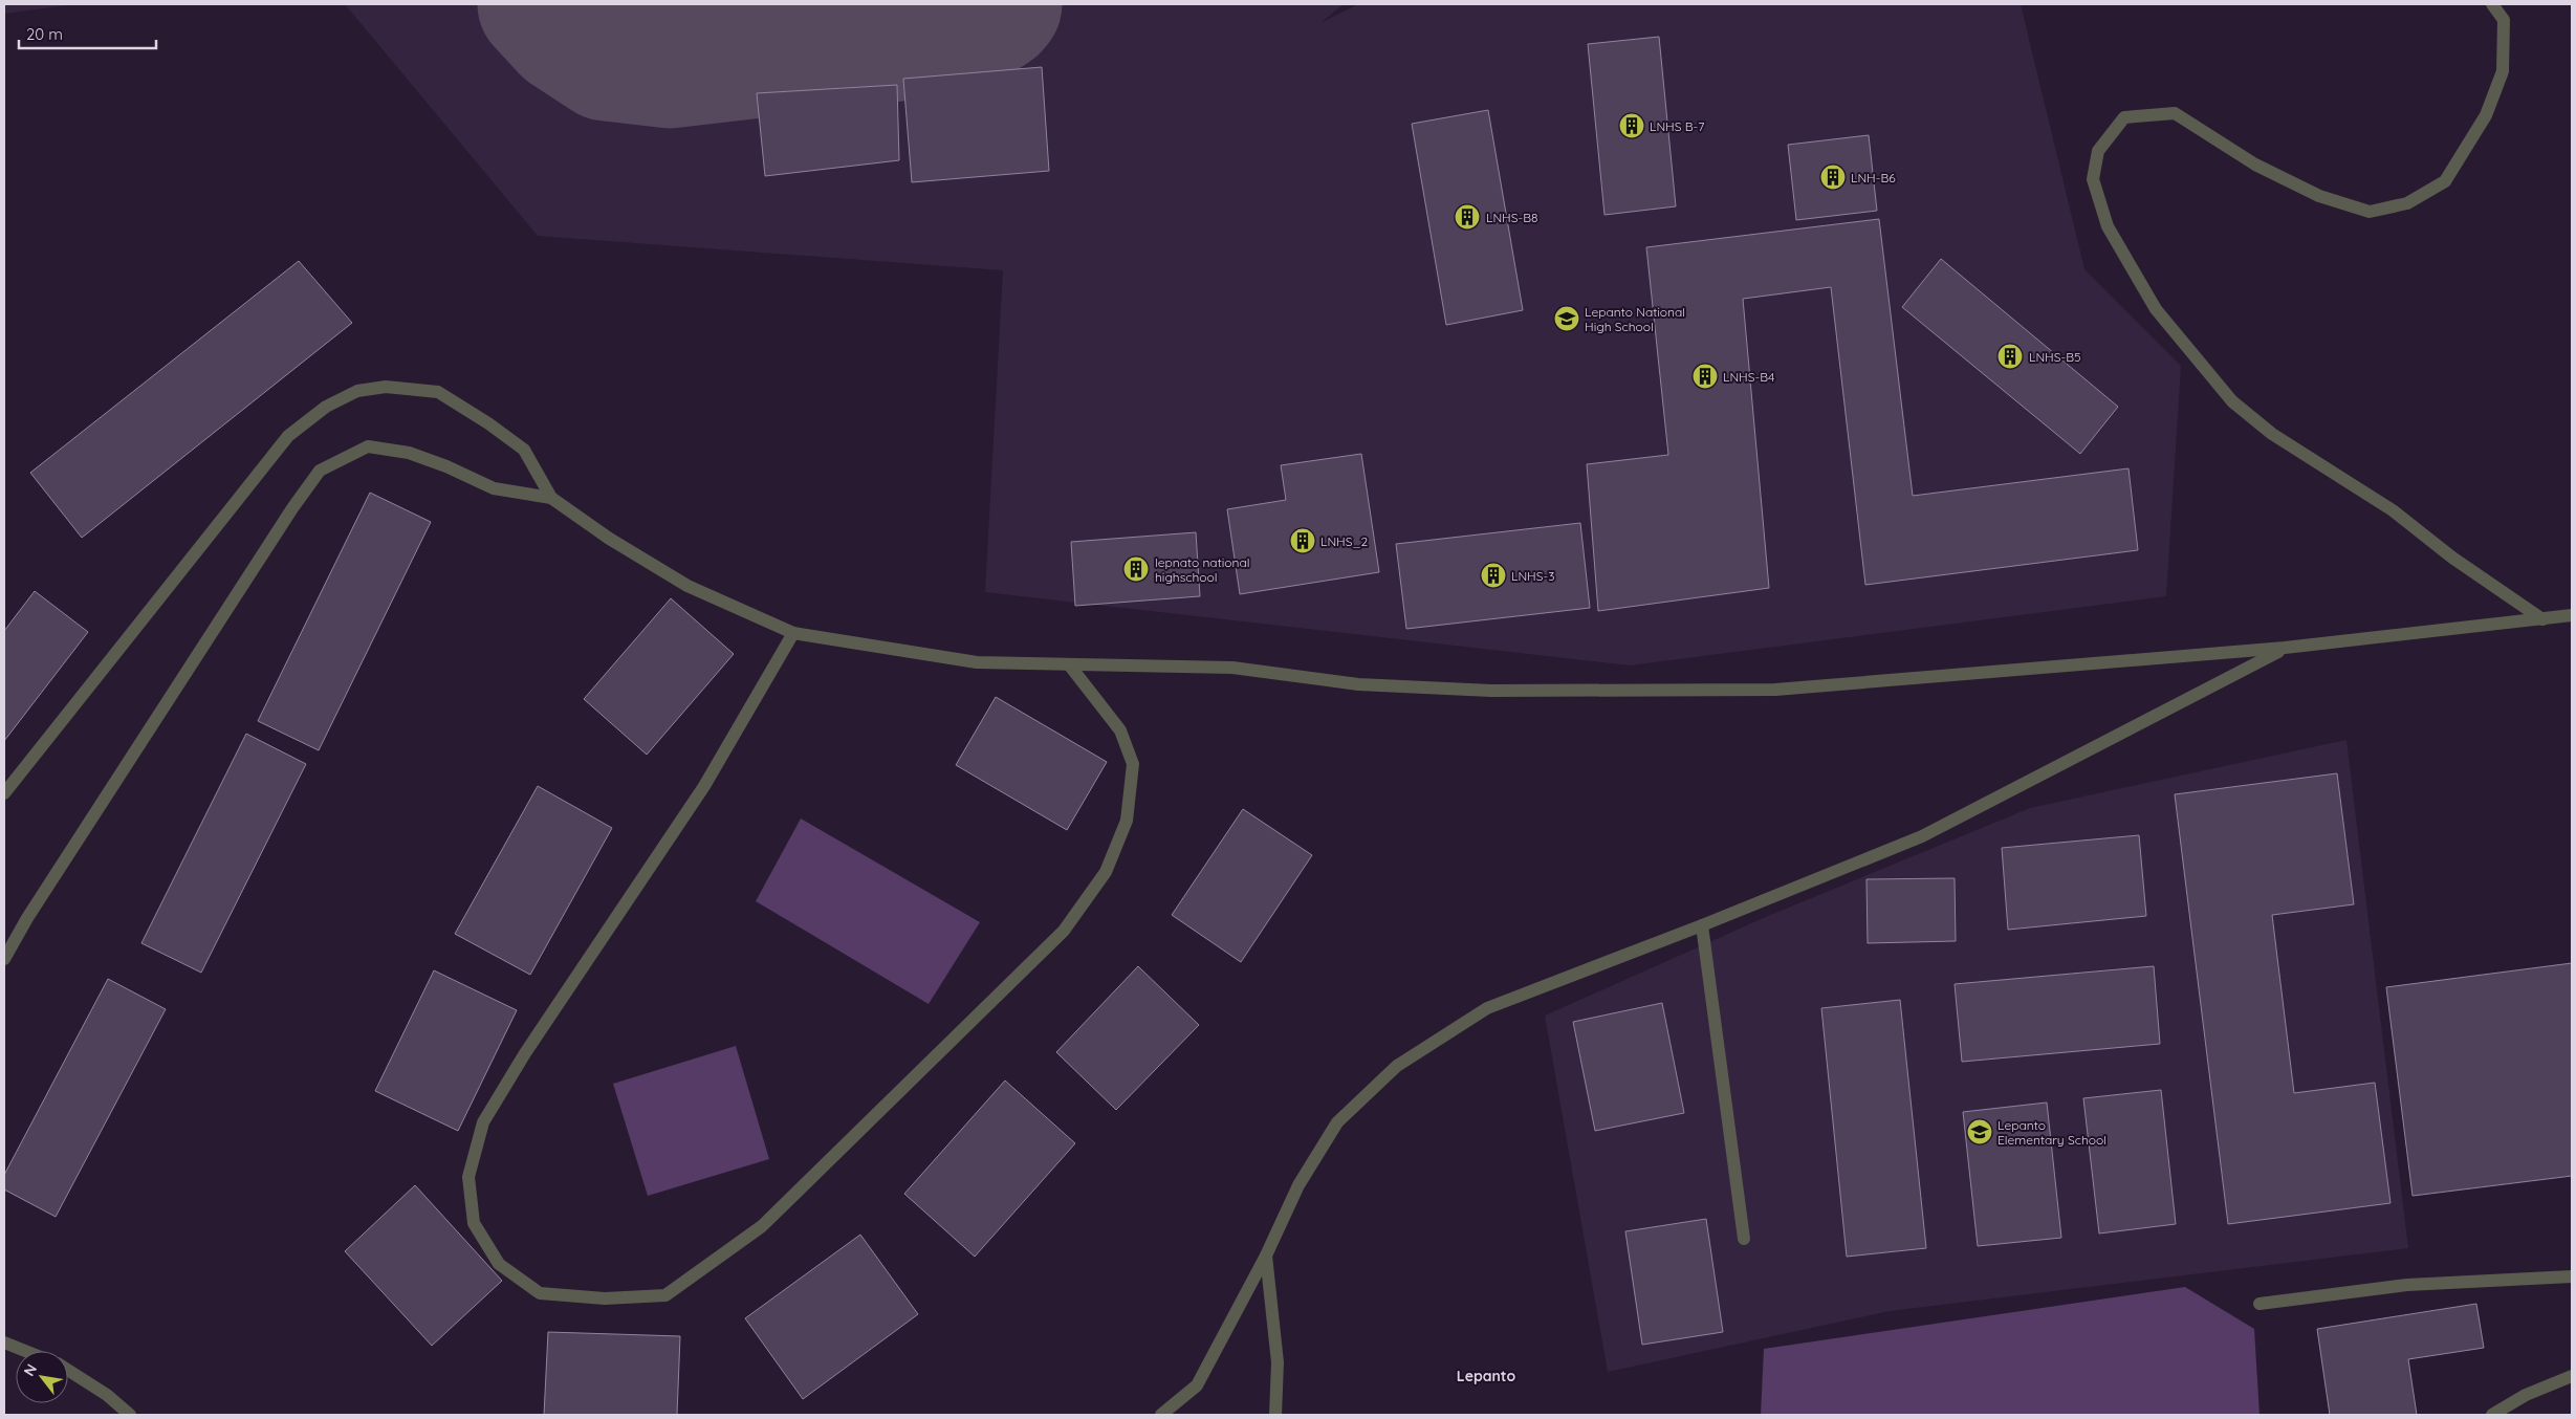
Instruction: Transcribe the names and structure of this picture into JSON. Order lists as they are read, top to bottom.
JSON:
{
  "districts": ["Lepanto"],
  "places": {
    "building": [
      "LNHS B-7",
      "LNH-B6",
      "LNHS-B8",
      "LNHS-B5",
      "LNHS-B4",
      "LNHS_2",
      "lepnato national highschool",
      "LNHS-3"
    ],
    "school or university": ["Lepanto National High School", "Lepanto Elementary School"]
  },
  "scale_bar": "20 m",
  "north": "top left"
}
